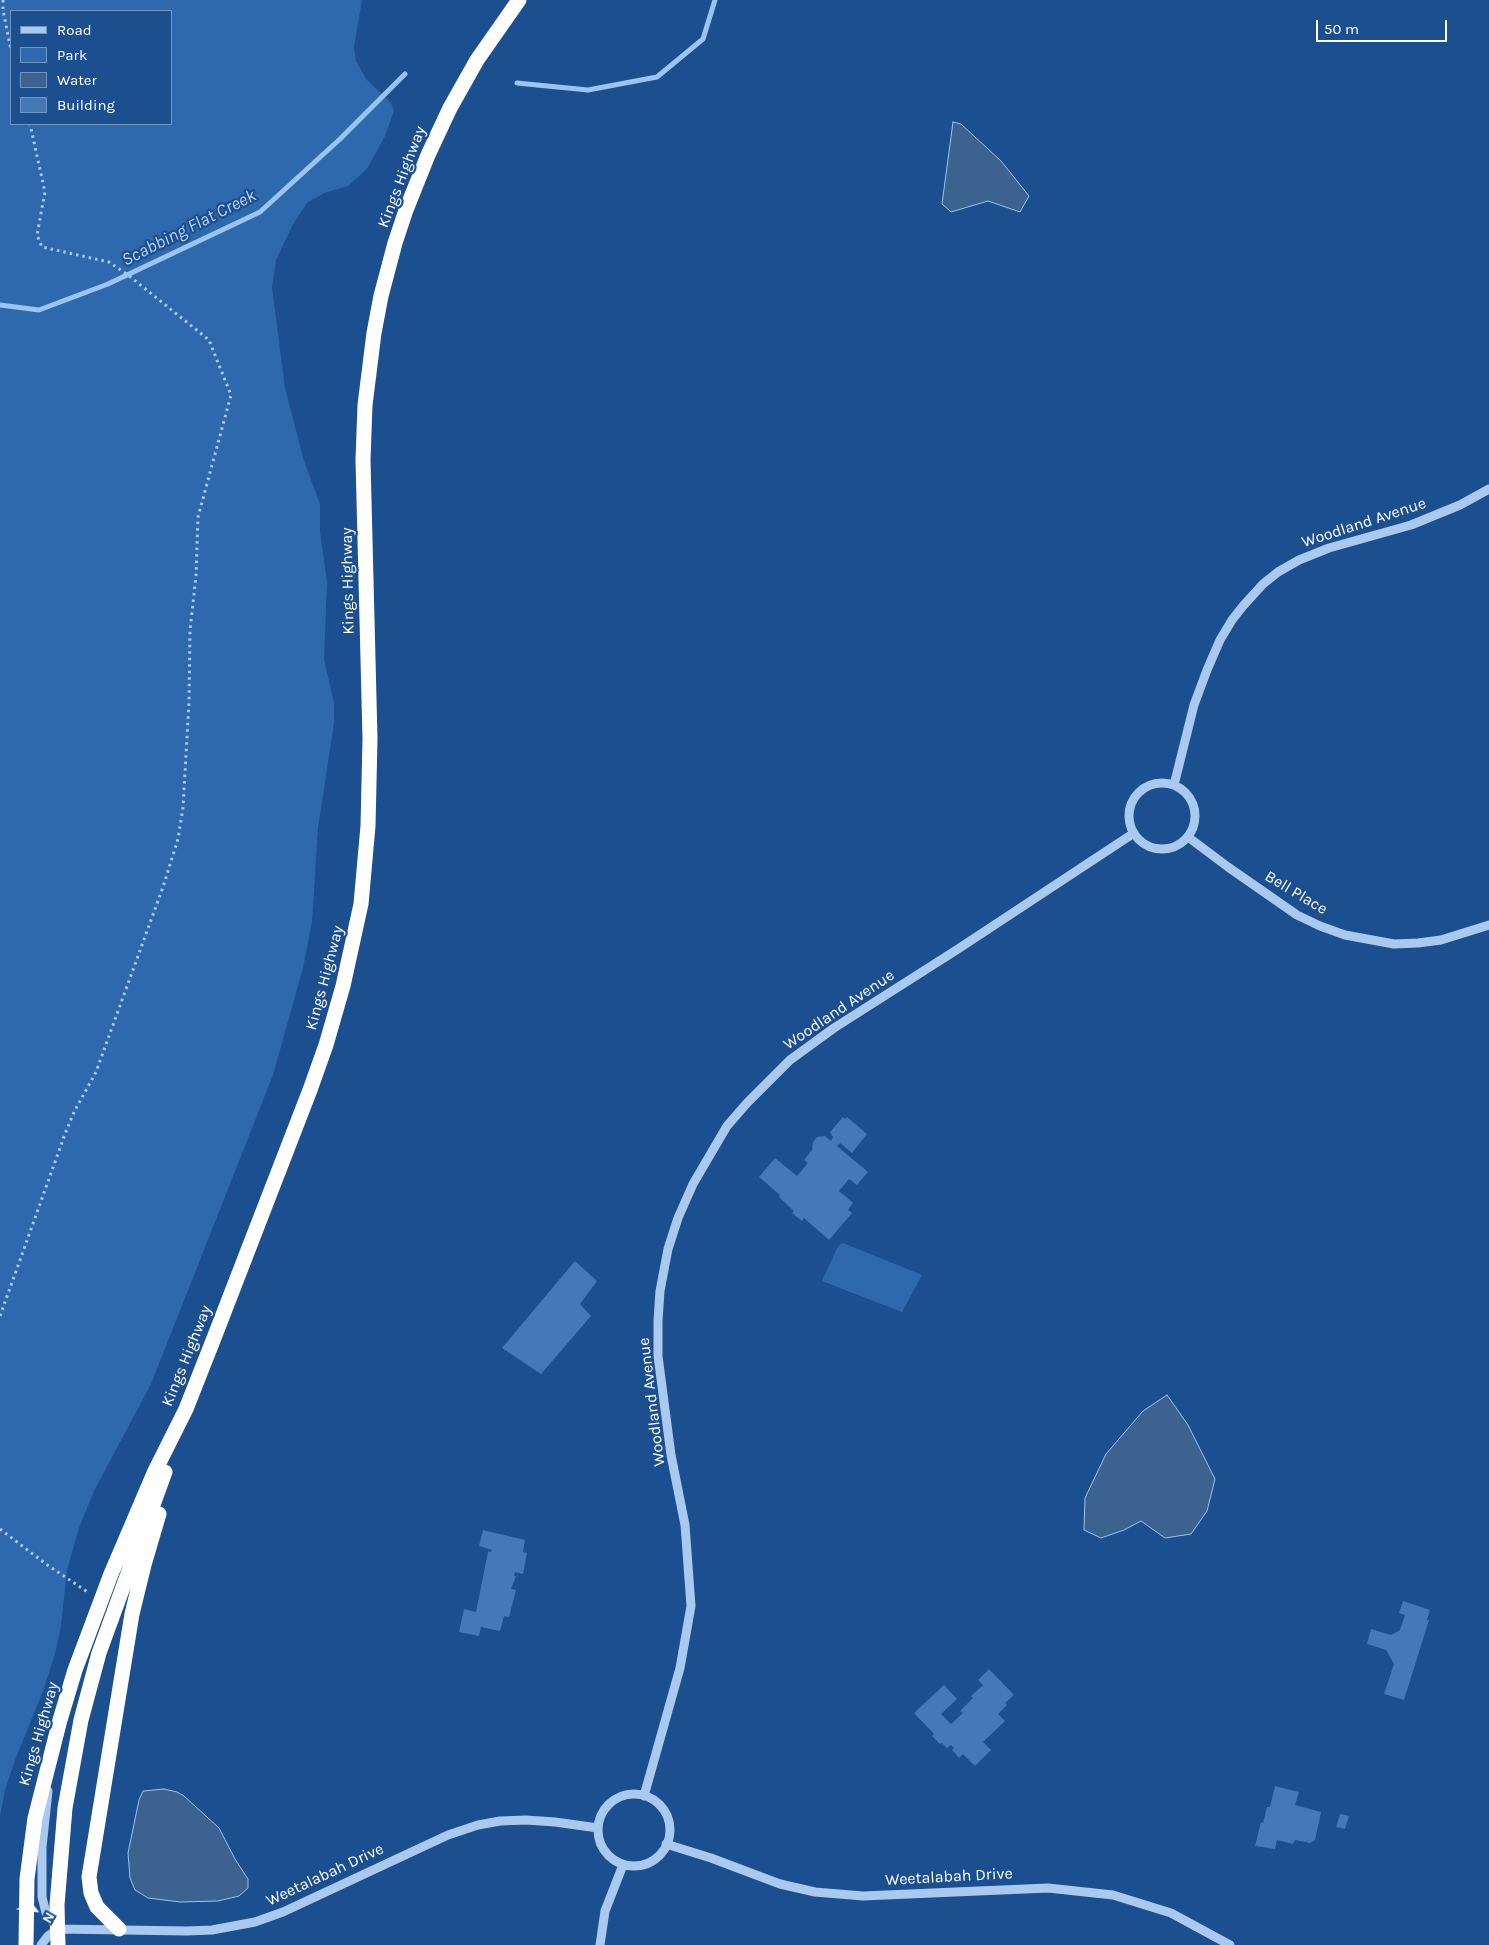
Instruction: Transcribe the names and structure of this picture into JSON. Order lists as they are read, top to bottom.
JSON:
{
  "streets": {
    "highway": ["Kings Highway"],
    "street": ["Woodland Avenue", "Bell Place", "Weetalabah Drive"]
  },
  "crossings": [
    ["Woodland Avenue", "Bell Place"],
    ["Woodland Avenue", "Weetalabah Drive"]
  ],
  "water": ["Scabbing Flat Creek"],
  "legend": [
    "Road",
    "Park",
    "Water",
    "Building"
  ],
  "scale_bar": "50 m",
  "north": "bottom right"
}
